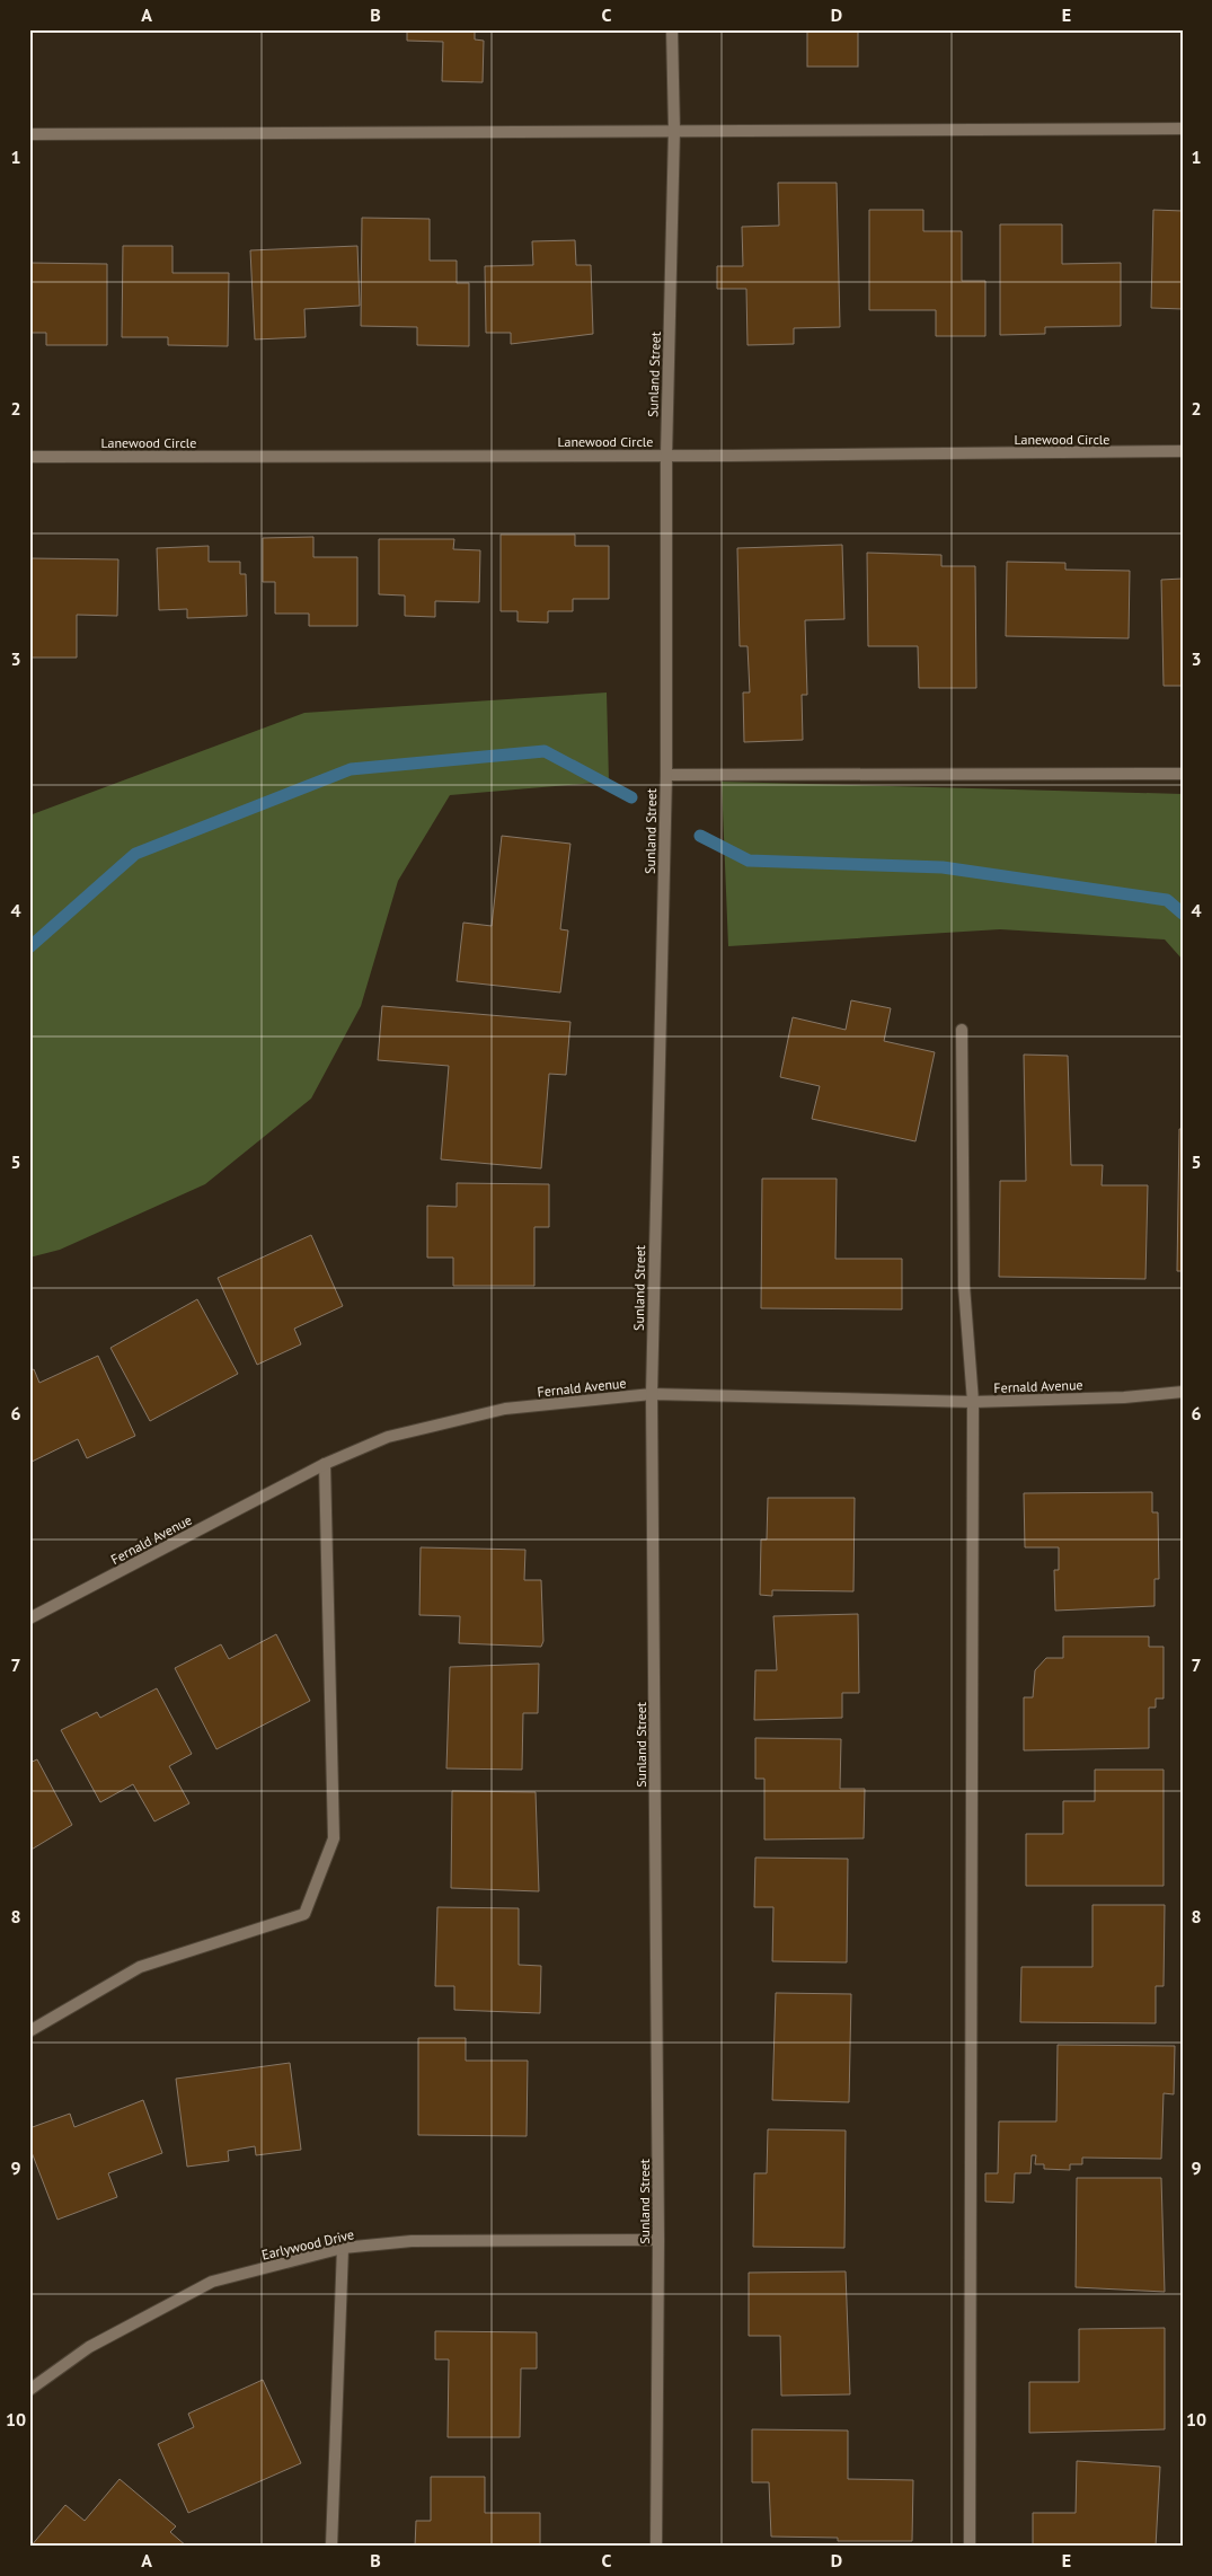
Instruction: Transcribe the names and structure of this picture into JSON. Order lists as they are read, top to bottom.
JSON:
{
  "streets": {
    "street": [
      "Sunland Street",
      "Lanewood Circle",
      "Fernald Avenue",
      "Earlywood Drive"
    ]
  },
  "crossings": [
    ["Sunland Street", "Lanewood Circle"],
    ["Sunland Street", "Fernald Avenue"],
    ["Sunland Street", "Earlywood Drive"]
  ],
  "grid": {
    "columns": [
      "A",
      "B",
      "C",
      "D",
      "E"
    ],
    "rows": [
      "1",
      "2",
      "3",
      "4",
      "5",
      "6",
      "7",
      "8",
      "9",
      "10"
    ]
  }
}
